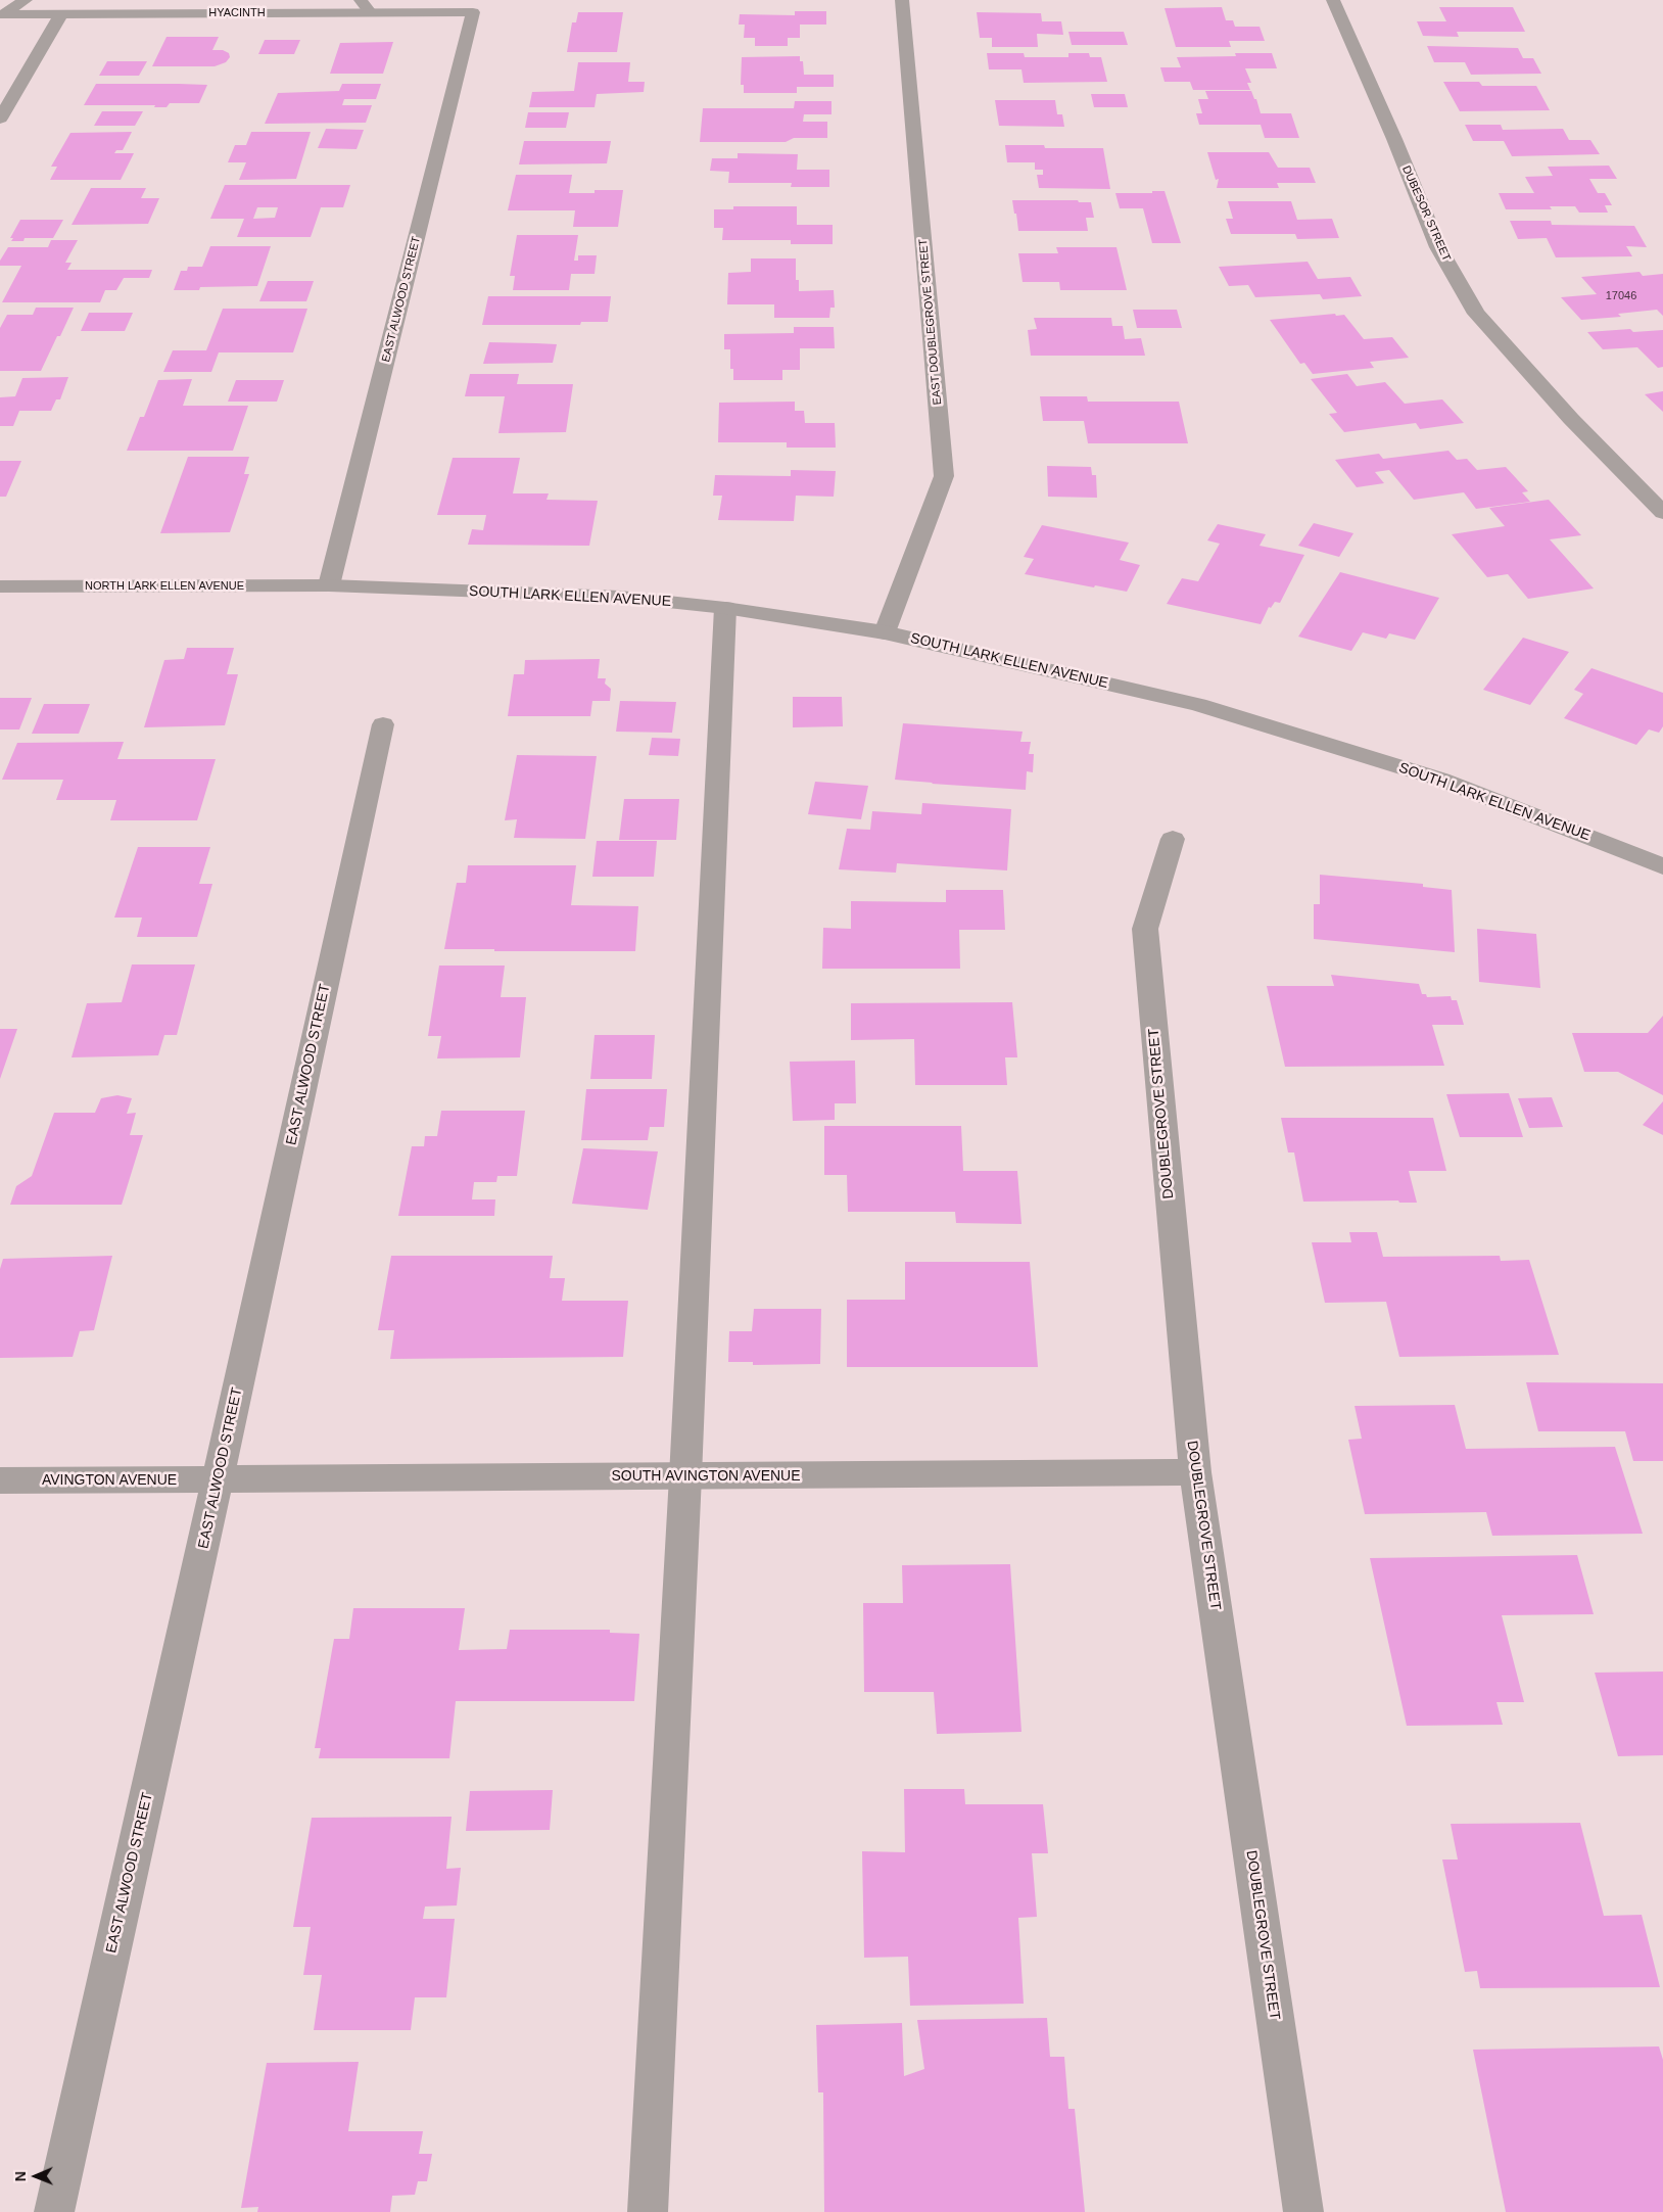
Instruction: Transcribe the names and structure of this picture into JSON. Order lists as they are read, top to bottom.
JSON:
{
  "streets": {
    "street": [
      "HYACINTH",
      "DUBESOR STREET",
      "EAST ALWOOD STREET",
      "EAST DOUBLEGROVE STREET",
      "NORTH LARK ELLEN AVENUE",
      "SOUTH LARK ELLEN AVENUE",
      "DOUBLEGROVE STREET",
      "SOUTH AVINGTON AVENUE",
      "AVINGTON AVENUE"
    ]
  },
  "crossings": [
    ["HYACINTH", "EAST ALWOOD STREET"],
    ["EAST ALWOOD STREET", "NORTH LARK ELLEN AVENUE"],
    ["EAST ALWOOD STREET", "SOUTH LARK ELLEN AVENUE"],
    ["EAST ALWOOD STREET", "SOUTH AVINGTON AVENUE"],
    ["EAST ALWOOD STREET", "AVINGTON AVENUE"],
    ["EAST DOUBLEGROVE STREET", "SOUTH LARK ELLEN AVENUE"],
    ["NORTH LARK ELLEN AVENUE", "SOUTH LARK ELLEN AVENUE"],
    ["DOUBLEGROVE STREET", "SOUTH AVINGTON AVENUE"],
    ["SOUTH AVINGTON AVENUE", "AVINGTON AVENUE"]
  ],
  "house_numbers": ["17046"],
  "north": "left"
}
